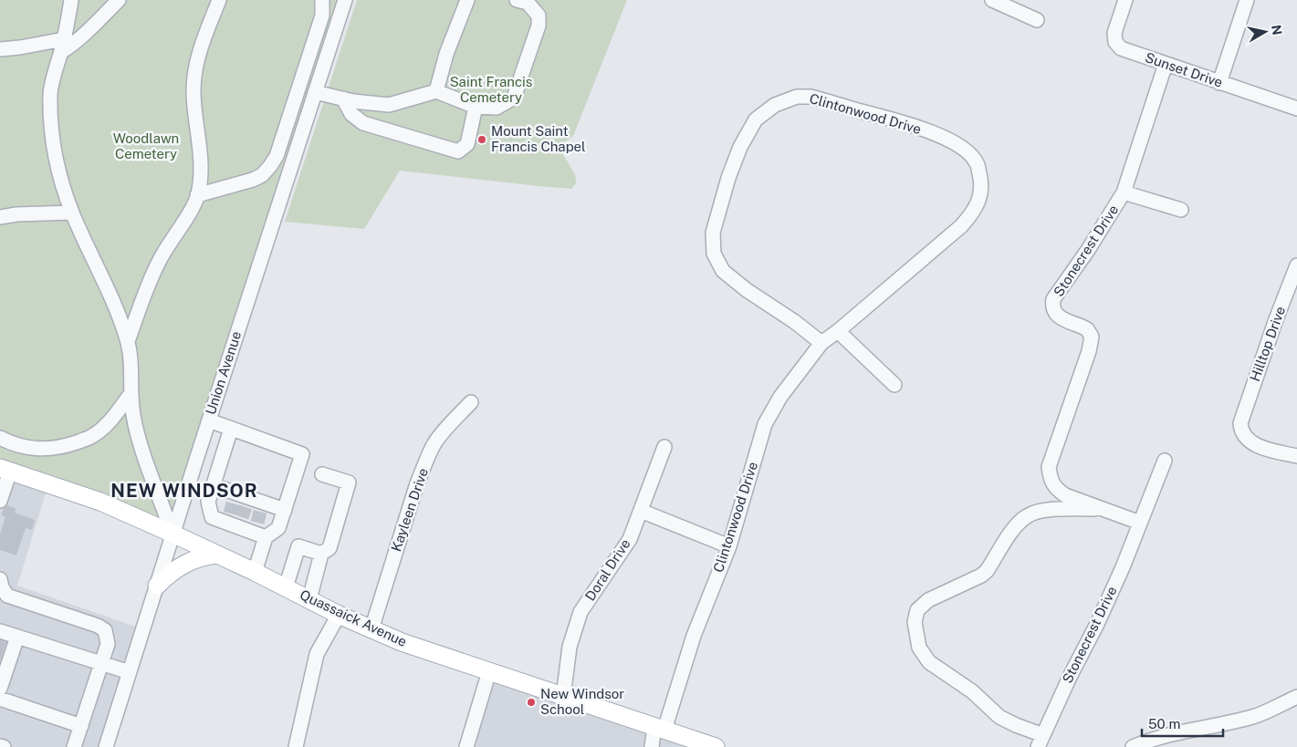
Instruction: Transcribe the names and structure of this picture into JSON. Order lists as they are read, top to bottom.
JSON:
{
  "streets": {
    "main road": ["Quassaick Avenue"],
    "street": [
      "Sunset Drive",
      "Clintonwood Drive",
      "Stonecrest Drive",
      "Hilltop Drive",
      "Union Avenue",
      "Kayleen Drive",
      "Doral Drive"
    ]
  },
  "crossings": [
    ["Sunset Drive", "Stonecrest Drive"],
    ["Clintonwood Drive", "Quassaick Avenue"],
    ["Union Avenue", "Quassaick Avenue"],
    ["Kayleen Drive", "Quassaick Avenue"],
    ["Doral Drive", "Quassaick Avenue"]
  ],
  "districts": ["NEW WINDSOR"],
  "parks": ["Saint Francis Cemetery", "Woodlawn Cemetery"],
  "places": ["Mount Saint Francis Chapel", "New Windsor School"],
  "scale_bar": "50 m",
  "north": "right"
}
